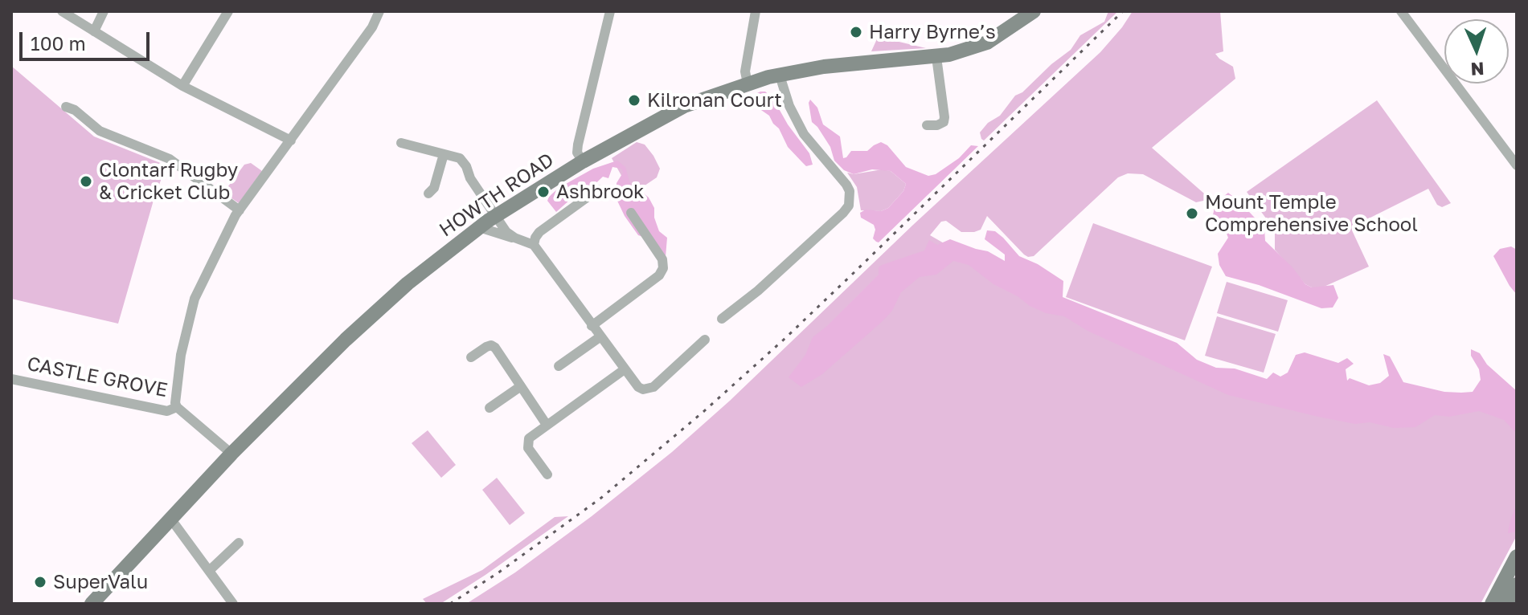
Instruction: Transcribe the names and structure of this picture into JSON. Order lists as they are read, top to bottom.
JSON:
{
  "streets": {
    "main road": ["HOWTH ROAD"],
    "street": ["CASTLE GROVE"]
  },
  "places": [
    "Harry Byrne’s",
    "Kilronan Court",
    "Clontarf Rugby & Cricket Club",
    "Ashbrook",
    "Mount Temple Comprehensive School",
    "SuperValu"
  ],
  "scale_bar": "100 m",
  "north": "bottom"
}
